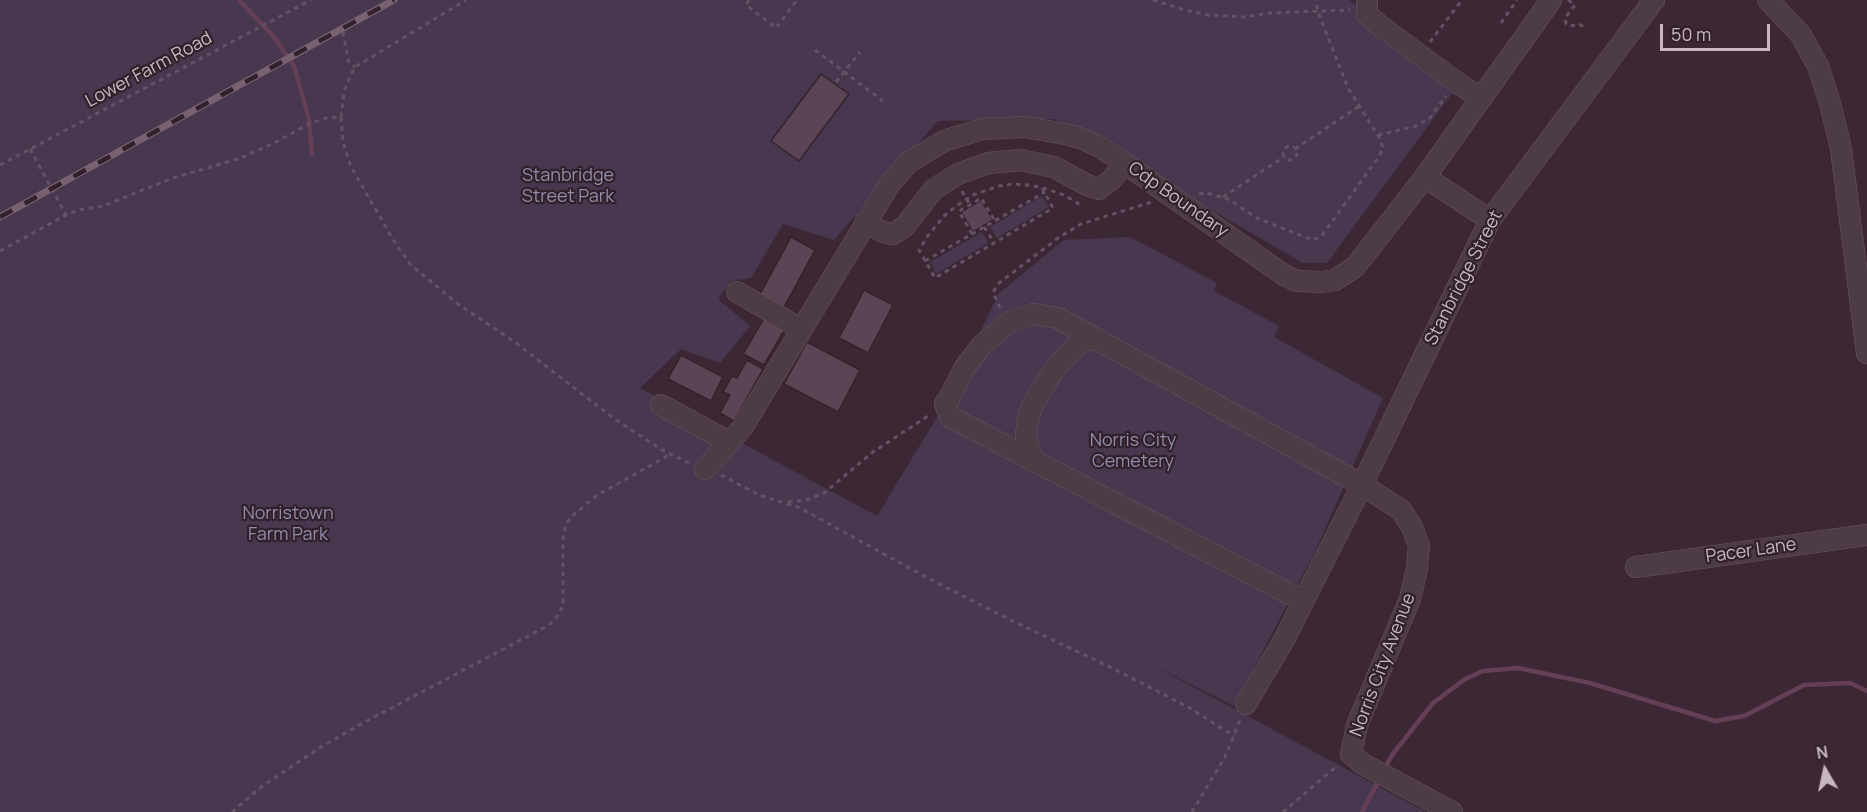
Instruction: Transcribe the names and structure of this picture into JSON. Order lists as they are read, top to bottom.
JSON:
{
  "streets": {
    "street": [
      "Cdp Boundary",
      "Stanbridge Street",
      "Pacer Lane",
      "Norris City Avenue"
    ],
    "path": ["Lower Farm Road"]
  },
  "crossings": [
    ["Stanbridge Street", "Norris City Avenue"]
  ],
  "parks": ["Stanbridge Street Park", "Norris City Cemetery", "Norristown Farm Park"],
  "scale_bar": "50 m",
  "north": "top"
}
